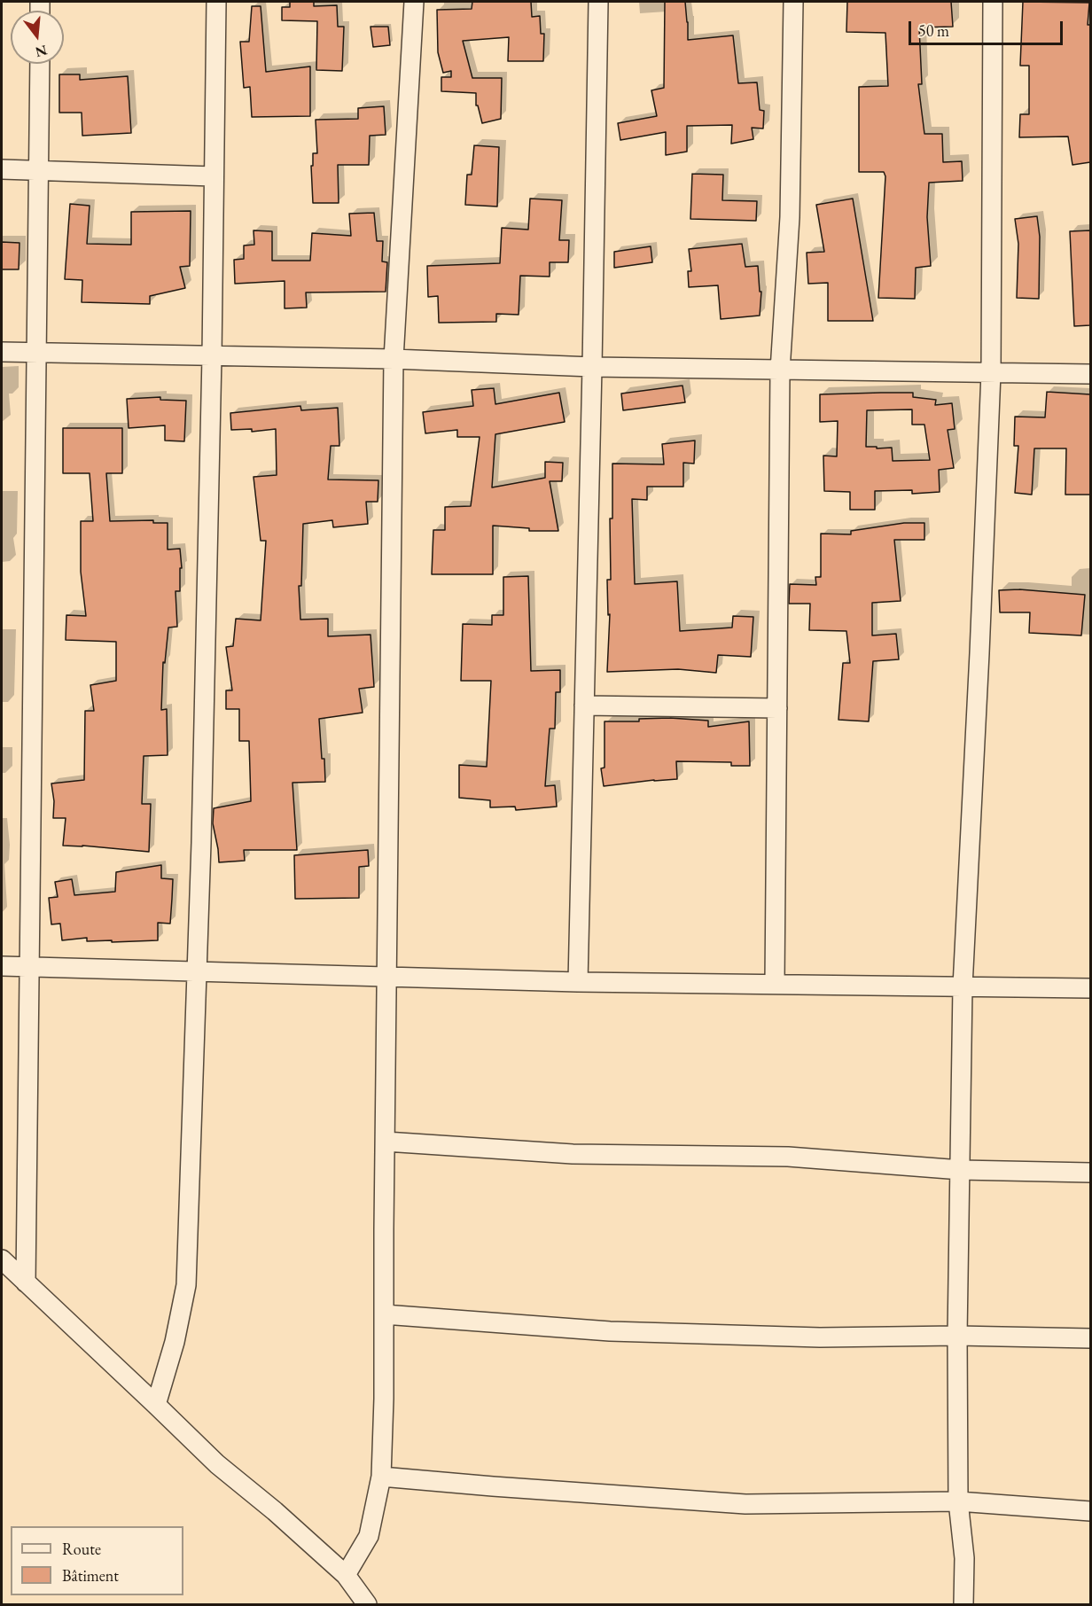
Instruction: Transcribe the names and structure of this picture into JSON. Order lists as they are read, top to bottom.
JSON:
{
  "legend": ["Route", "Bâtiment"],
  "scale_bar": "50 m",
  "north": "bottom"
}
